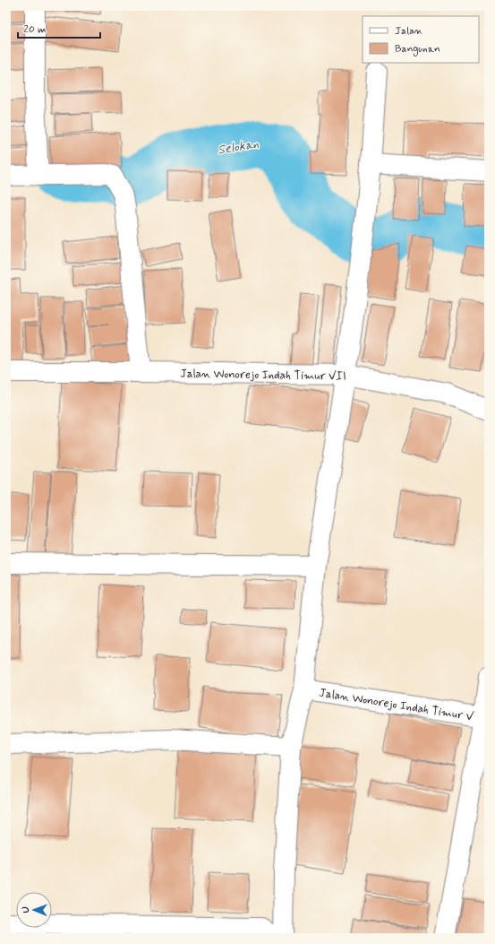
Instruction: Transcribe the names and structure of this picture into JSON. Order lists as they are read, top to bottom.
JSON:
{
  "streets": {
    "street": ["Jalan Wonorejo Indah Timur VII", "Jalan Wonorejo Indah Timur V"]
  },
  "water": ["Selokan"],
  "legend": ["Jalan", "Bangunan"],
  "scale_bar": "20 m",
  "north": "left"
}
